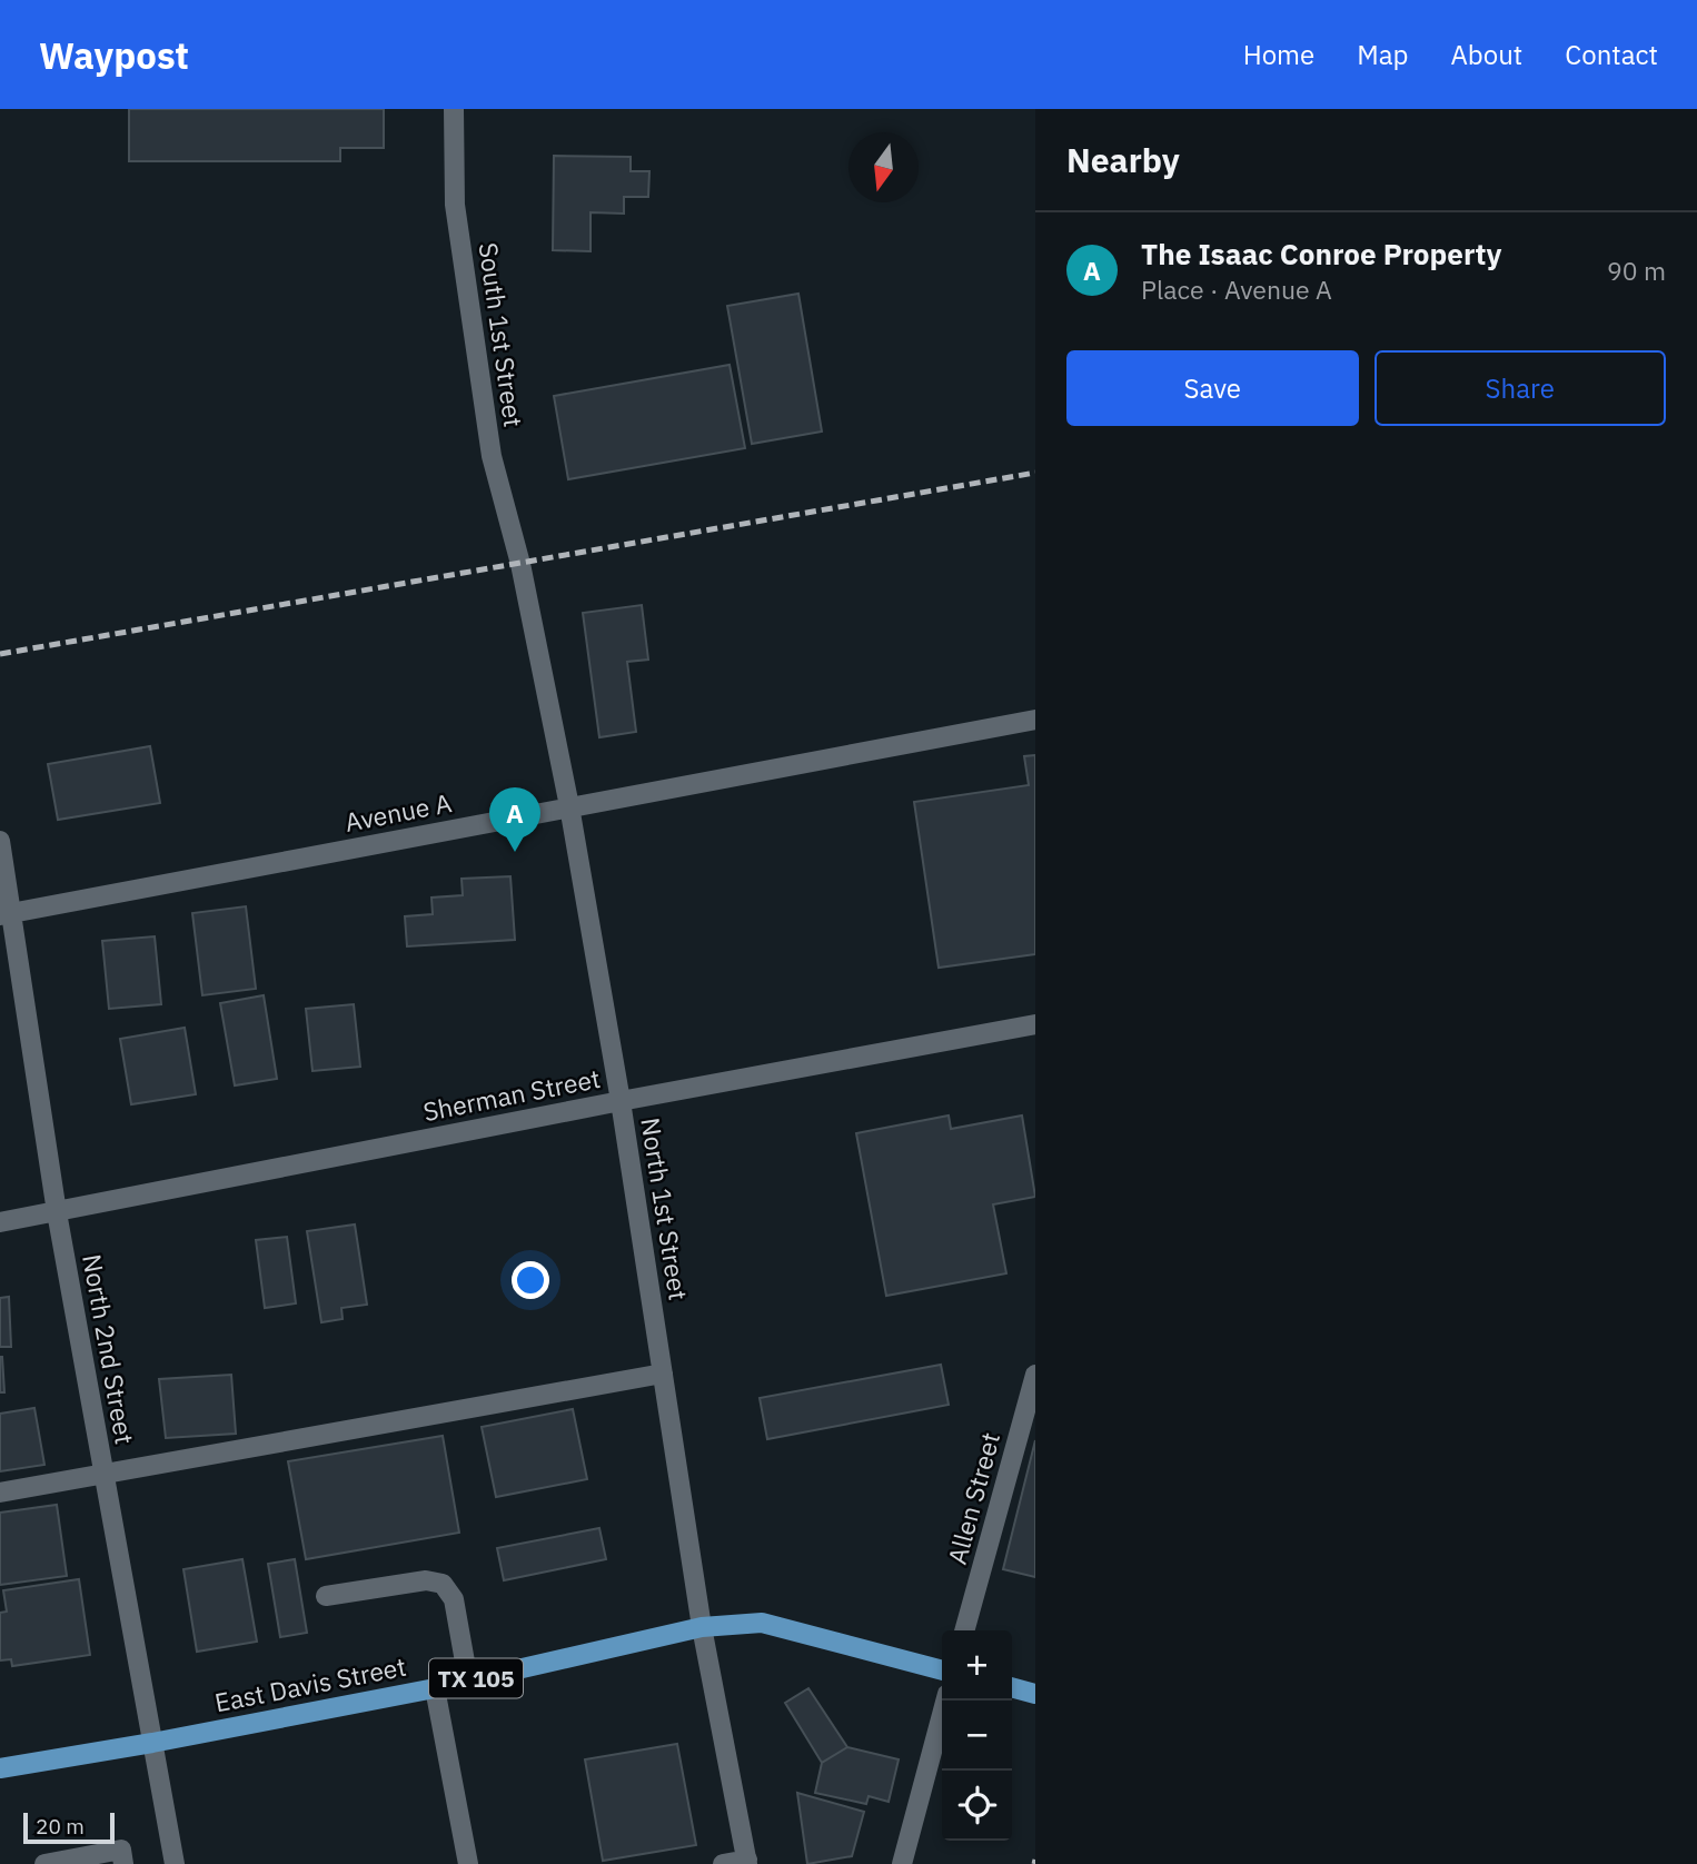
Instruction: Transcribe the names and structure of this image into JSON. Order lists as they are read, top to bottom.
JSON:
{
  "streets": {
    "main road": ["TX 105", "East Davis Street"],
    "street": [
      "South 1st Street",
      "Avenue A",
      "Sherman Street",
      "North 1st Street",
      "North 2nd Street",
      "Allen Street"
    ]
  },
  "crossings": [
    ["South 1st Street", "North 1st Street"],
    ["Avenue A", "North 1st Street"],
    ["Avenue A", "North 2nd Street"],
    ["Sherman Street", "North 1st Street"],
    ["Sherman Street", "North 2nd Street"],
    ["North 1st Street", "East Davis Street"],
    ["North 2nd Street", "East Davis Street"]
  ],
  "scale_bar": "20 m",
  "north": "bottom",
  "page": {
    "header": "Waypost",
    "nav": [
      "Home",
      "Map",
      "About",
      "Contact"
    ],
    "heading": "Nearby",
    "list": [
      {
        "mark": "A",
        "name": "The Isaac Conroe Property",
        "note": "Place · Avenue A",
        "value": "90 m"
      }
    ],
    "buttons": ["Save", "Share"],
    "pins": "A",
    "map_buttons": ["+", "−"],
    "scale": "20 m"
  }
}
